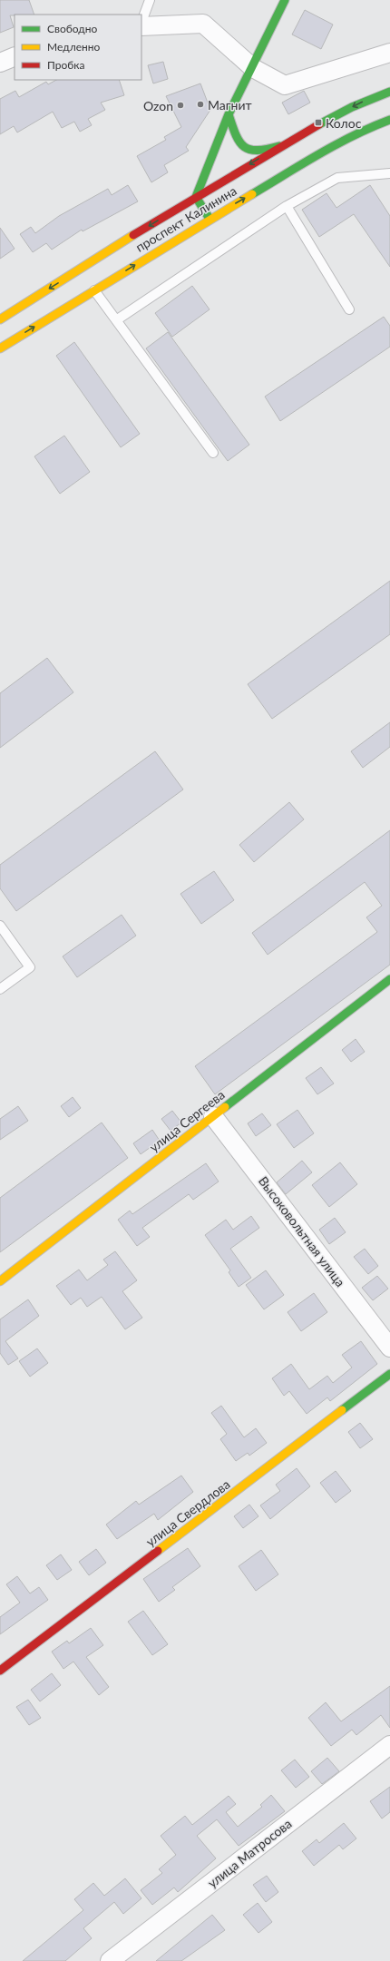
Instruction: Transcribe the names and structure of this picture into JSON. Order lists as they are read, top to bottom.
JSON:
{
  "streets": {
    "main road": ["проспект Калинина", "улица Сергеева", "улица Свердлова"],
    "street": ["Высоковольтная улица", "улица Матросова"]
  },
  "crossings": [
    ["улица Сергеева", "Высоковольтная улица"]
  ],
  "places": {
    "other": ["Магнит", "Ozon"],
    "transit": ["Колос"]
  },
  "legend": ["Свободно", "Медленно", "Пробка"]
}
